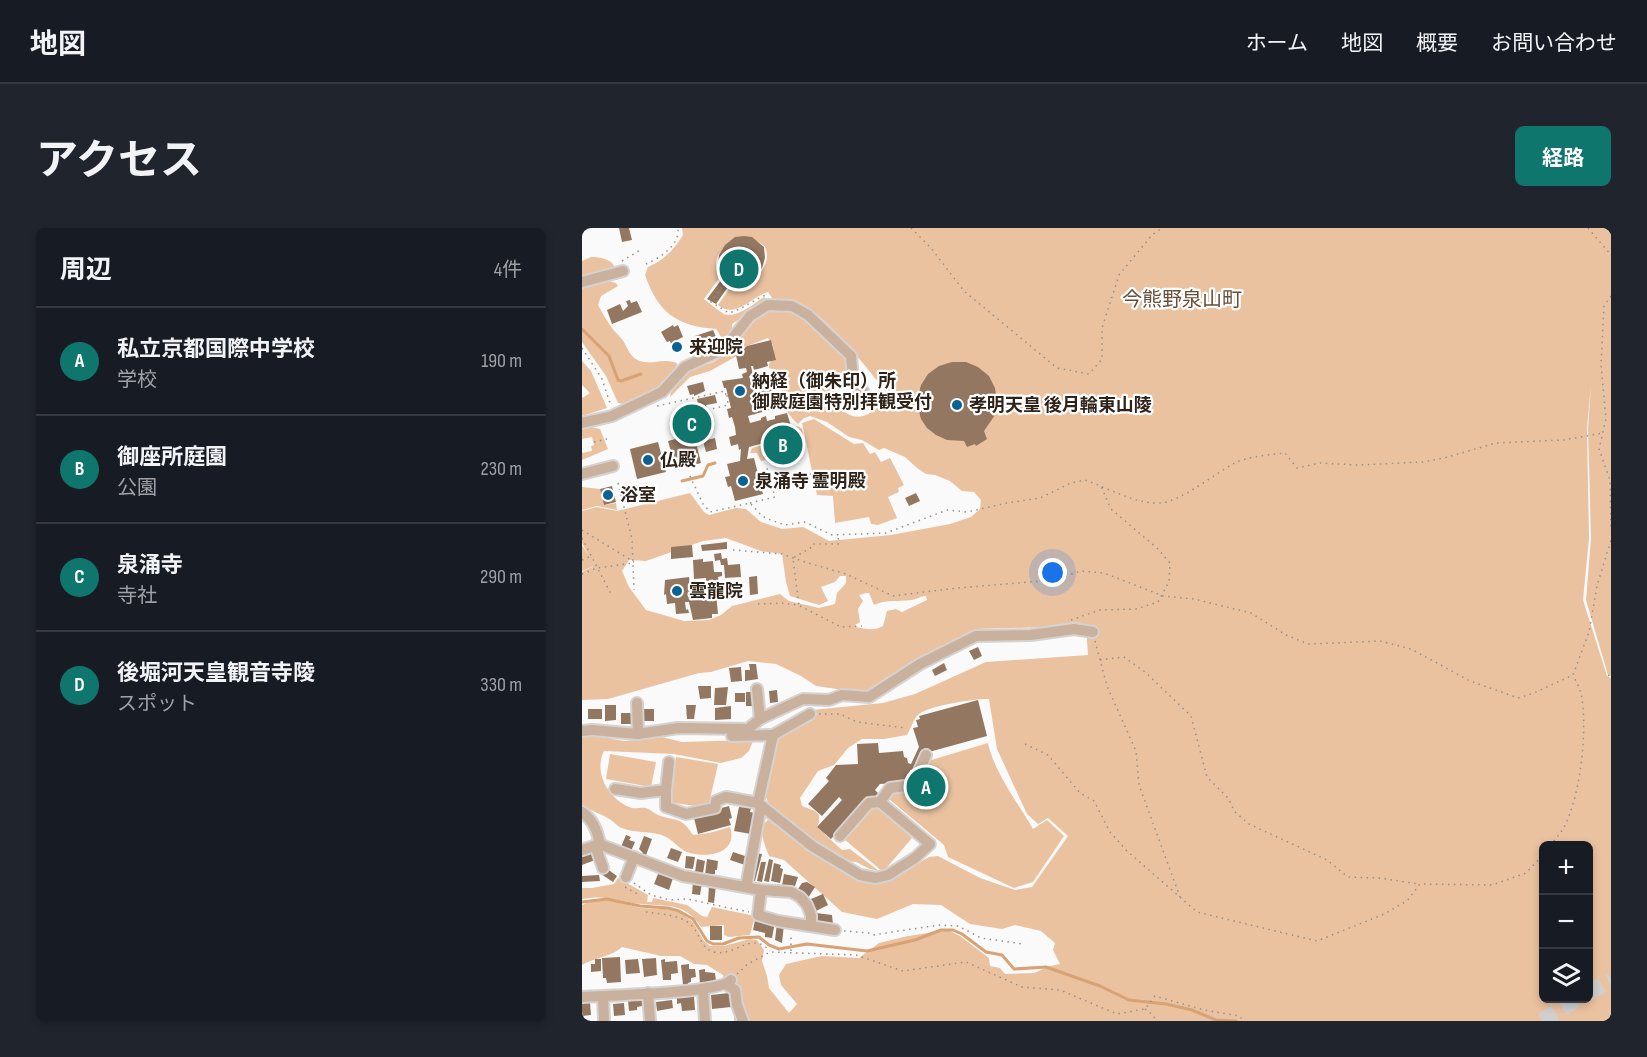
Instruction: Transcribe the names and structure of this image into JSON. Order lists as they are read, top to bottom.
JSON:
{
  "districts": ["今熊野泉山町"],
  "places": [
    "来迎院",
    "納経（御朱印）所 御殿庭園特別拝観受付",
    "孝明天皇 後月輪東山陵",
    "仏殿",
    "泉涌寺 霊明殿",
    "浴室",
    "雲龍院"
  ],
  "page": {
    "header": "地図",
    "nav": [
      "ホーム",
      "地図",
      "概要",
      "お問い合わせ"
    ],
    "title": "アクセス",
    "buttons": "経路",
    "heading": ["周辺", "4件"],
    "pins": [
      "D",
      "C",
      "B",
      "A"
    ],
    "list": [
      {
        "mark": "A",
        "name": "私立京都国際中学校",
        "note": "学校",
        "value": "190 m"
      },
      {
        "mark": "B",
        "name": "御座所庭園",
        "note": "公園",
        "value": "230 m"
      },
      {
        "mark": "C",
        "name": "泉涌寺",
        "note": "寺社",
        "value": "290 m"
      },
      {
        "mark": "D",
        "name": "後堀河天皇観音寺陵",
        "note": "スポット",
        "value": "330 m"
      }
    ],
    "map_buttons": ["+", "−"]
  }
}
